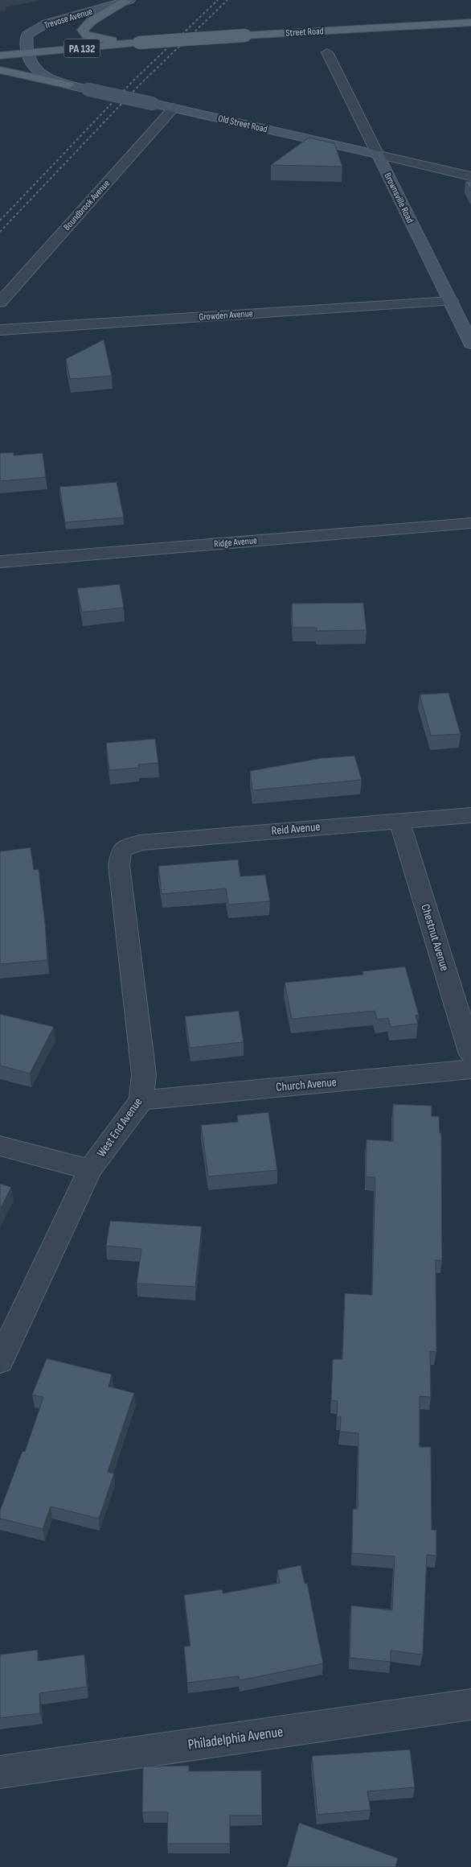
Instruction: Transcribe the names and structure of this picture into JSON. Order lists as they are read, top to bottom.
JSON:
{
  "streets": {
    "main road": ["Street Road", "PA 132"],
    "street": [
      "Trevose Avenue",
      "Old Street Road",
      "Brownsville Road",
      "Boundbrook Avenue",
      "Growden Avenue",
      "Ridge Avenue",
      "Reid Avenue",
      "Chestnut Avenue",
      "Church Avenue",
      "West End Avenue",
      "Philadelphia Avenue"
    ]
  },
  "crossings": [
    ["Trevose Avenue", "Street Road"],
    ["Trevose Avenue", "Old Street Road"],
    ["Street Road", "Old Street Road"],
    ["Old Street Road", "Brownsville Road"],
    ["Old Street Road", "Boundbrook Avenue"],
    ["Brownsville Road", "Growden Avenue"],
    ["Reid Avenue", "Chestnut Avenue"],
    ["Reid Avenue", "West End Avenue"],
    ["Church Avenue", "West End Avenue"]
  ]
}
